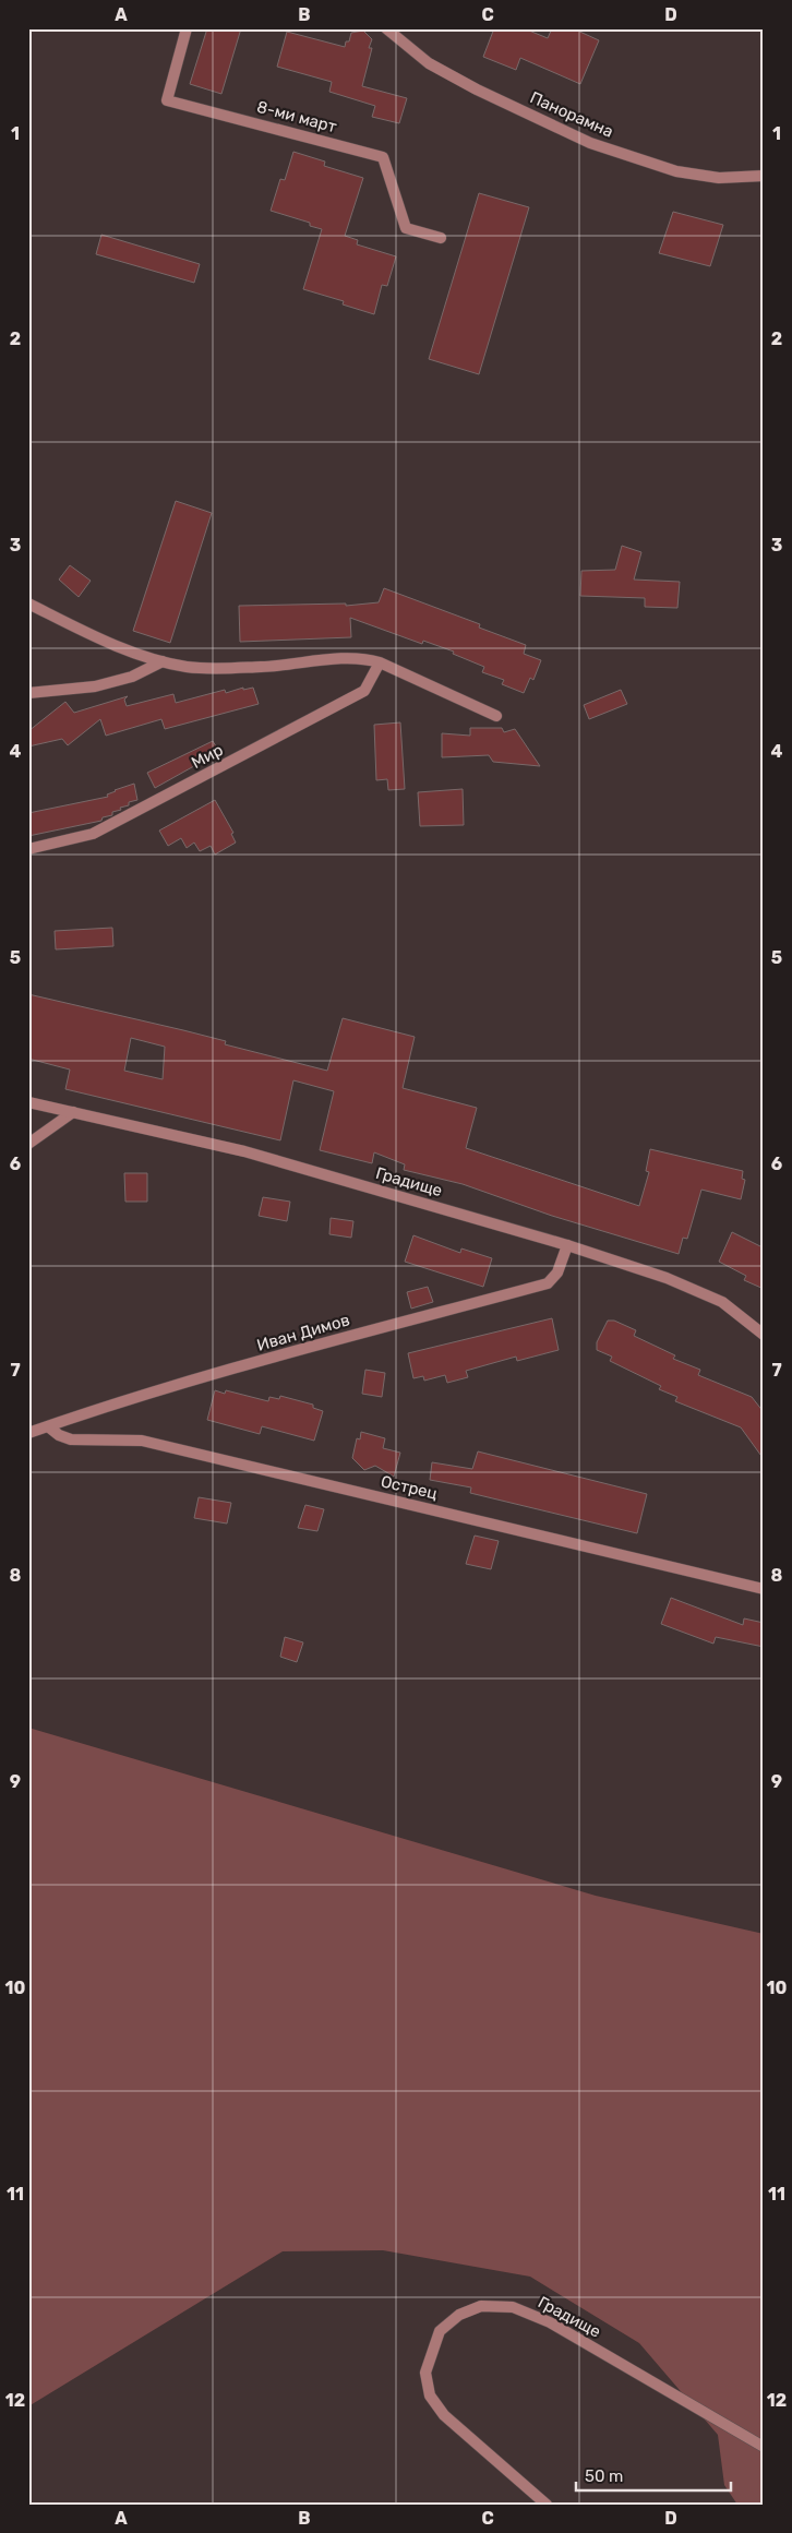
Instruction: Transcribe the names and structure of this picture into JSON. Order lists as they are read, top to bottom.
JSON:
{
  "streets": {
    "street": [
      "Панорамна",
      "8-ми март",
      "Мир",
      "Градище",
      "Иван Димов",
      "Острец"
    ]
  },
  "crossings": [
    ["Градище", "Иван Димов"],
    ["Иван Димов", "Острец"]
  ],
  "scale_bar": "50 m",
  "grid": {
    "columns": [
      "A",
      "B",
      "C",
      "D"
    ],
    "rows": [
      "1",
      "2",
      "3",
      "4",
      "5",
      "6",
      "7",
      "8",
      "9",
      "10",
      "11",
      "12"
    ]
  }
}
